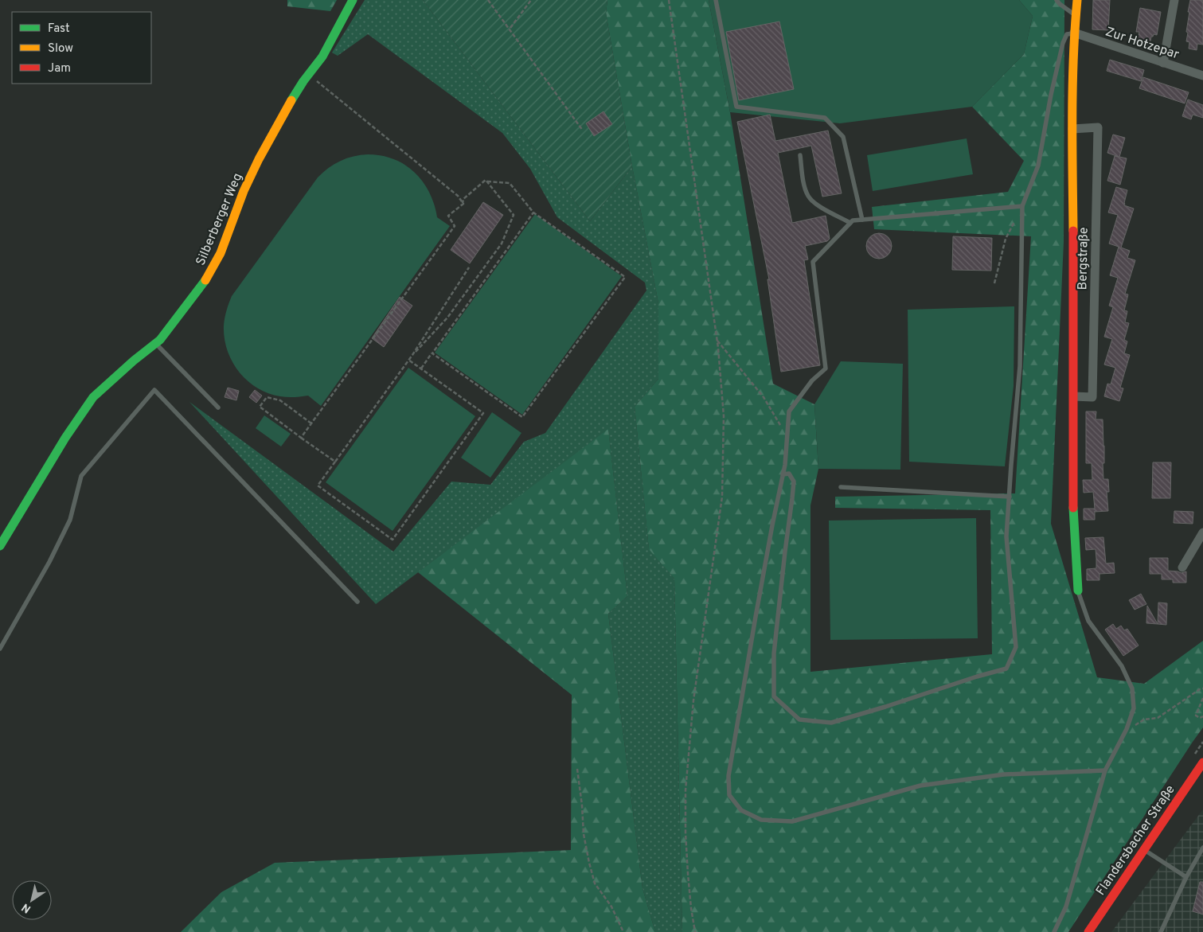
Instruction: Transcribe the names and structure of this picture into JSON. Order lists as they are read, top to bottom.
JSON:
{
  "streets": {
    "street": [
      "Zur Hotzepar",
      "Silberberger Weg",
      "Bergstraße",
      "Flandersbacher Straße"
    ]
  },
  "crossings": [
    ["Zur Hotzepar", "Bergstraße"]
  ],
  "legend": ["Fast", "Slow", "Jam"],
  "north": "bottom left"
}
